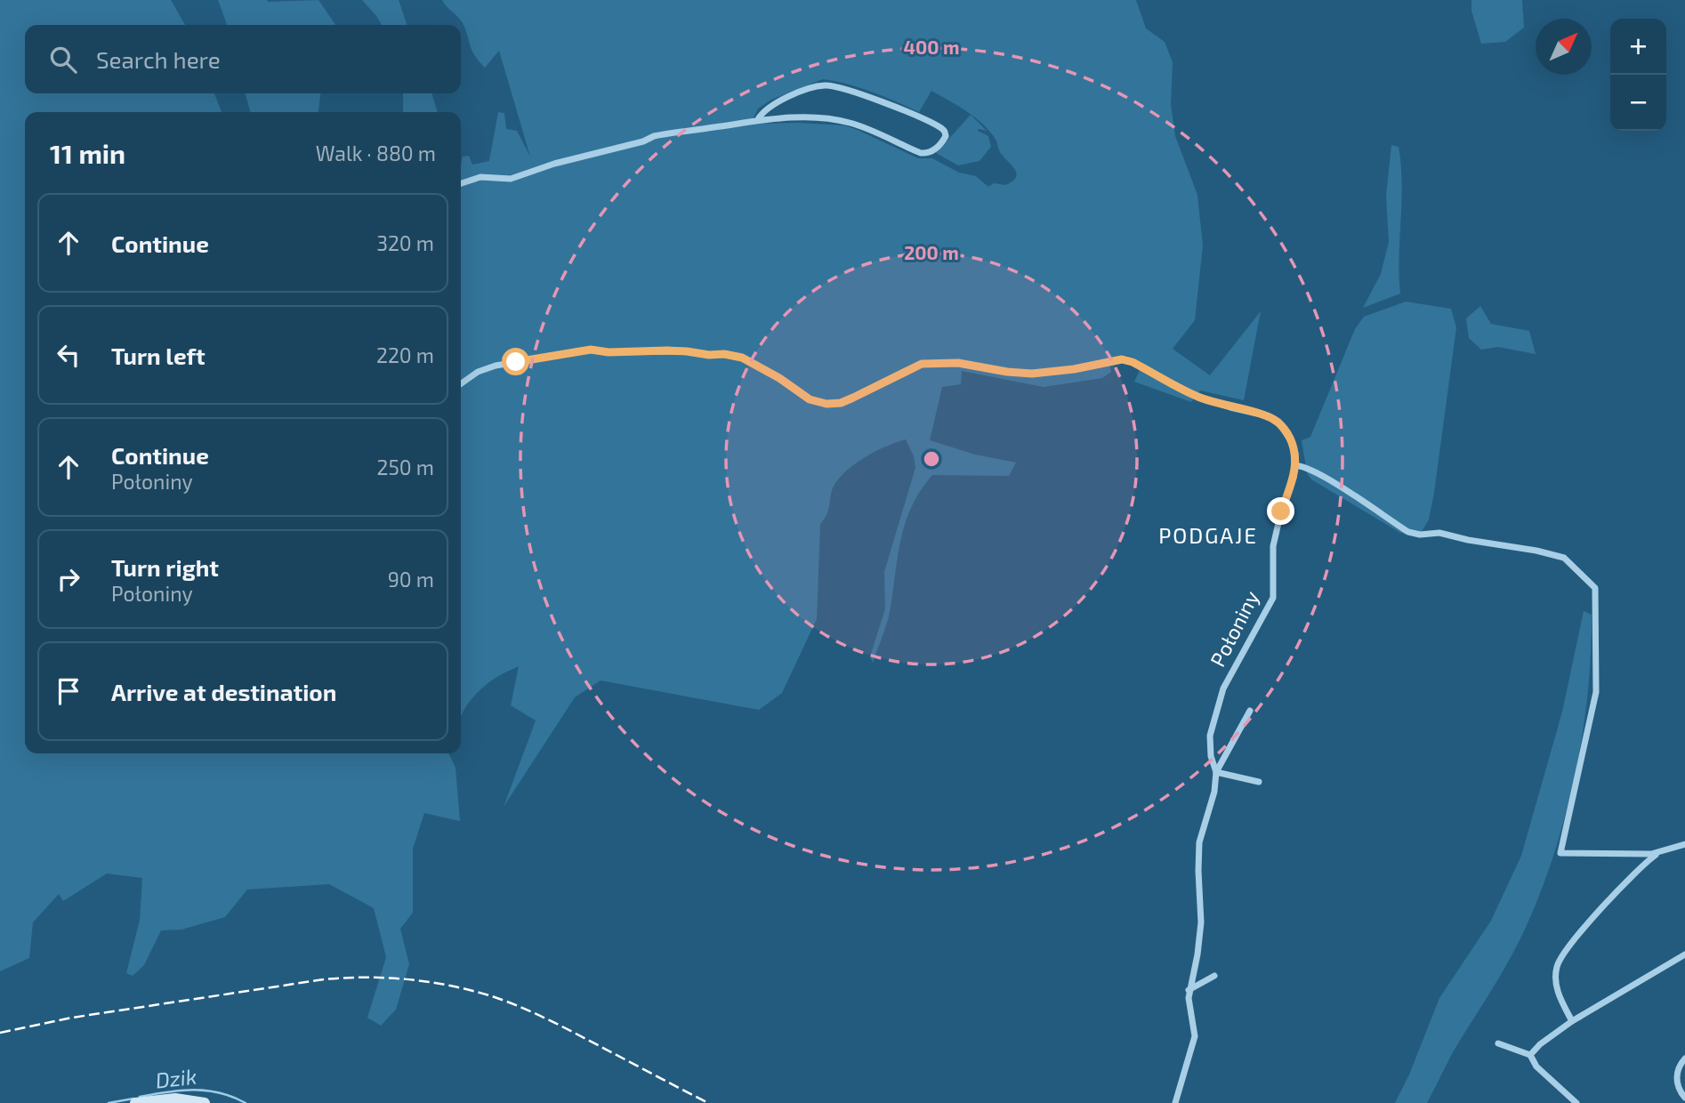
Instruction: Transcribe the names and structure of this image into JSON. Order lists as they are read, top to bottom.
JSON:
{
  "streets": {
    "street": ["Połoniny"]
  },
  "districts": ["PODGAJE"],
  "water": ["Dzik"],
  "north": "top right",
  "page": {
    "map_buttons": ["+", "−"],
    "search": "Search here",
    "heading": ["11 min", "Walk · 880 m"],
    "list": [
      ["Continue", "320 m"],
      ["Turn left", "220 m"],
      ["Continue", "Połoniny", "250 m"],
      ["Turn right", "Połoniny", "90 m"],
      "Arrive at destination"
    ]
  },
  "rings": ["400 m", "200 m"]
}
